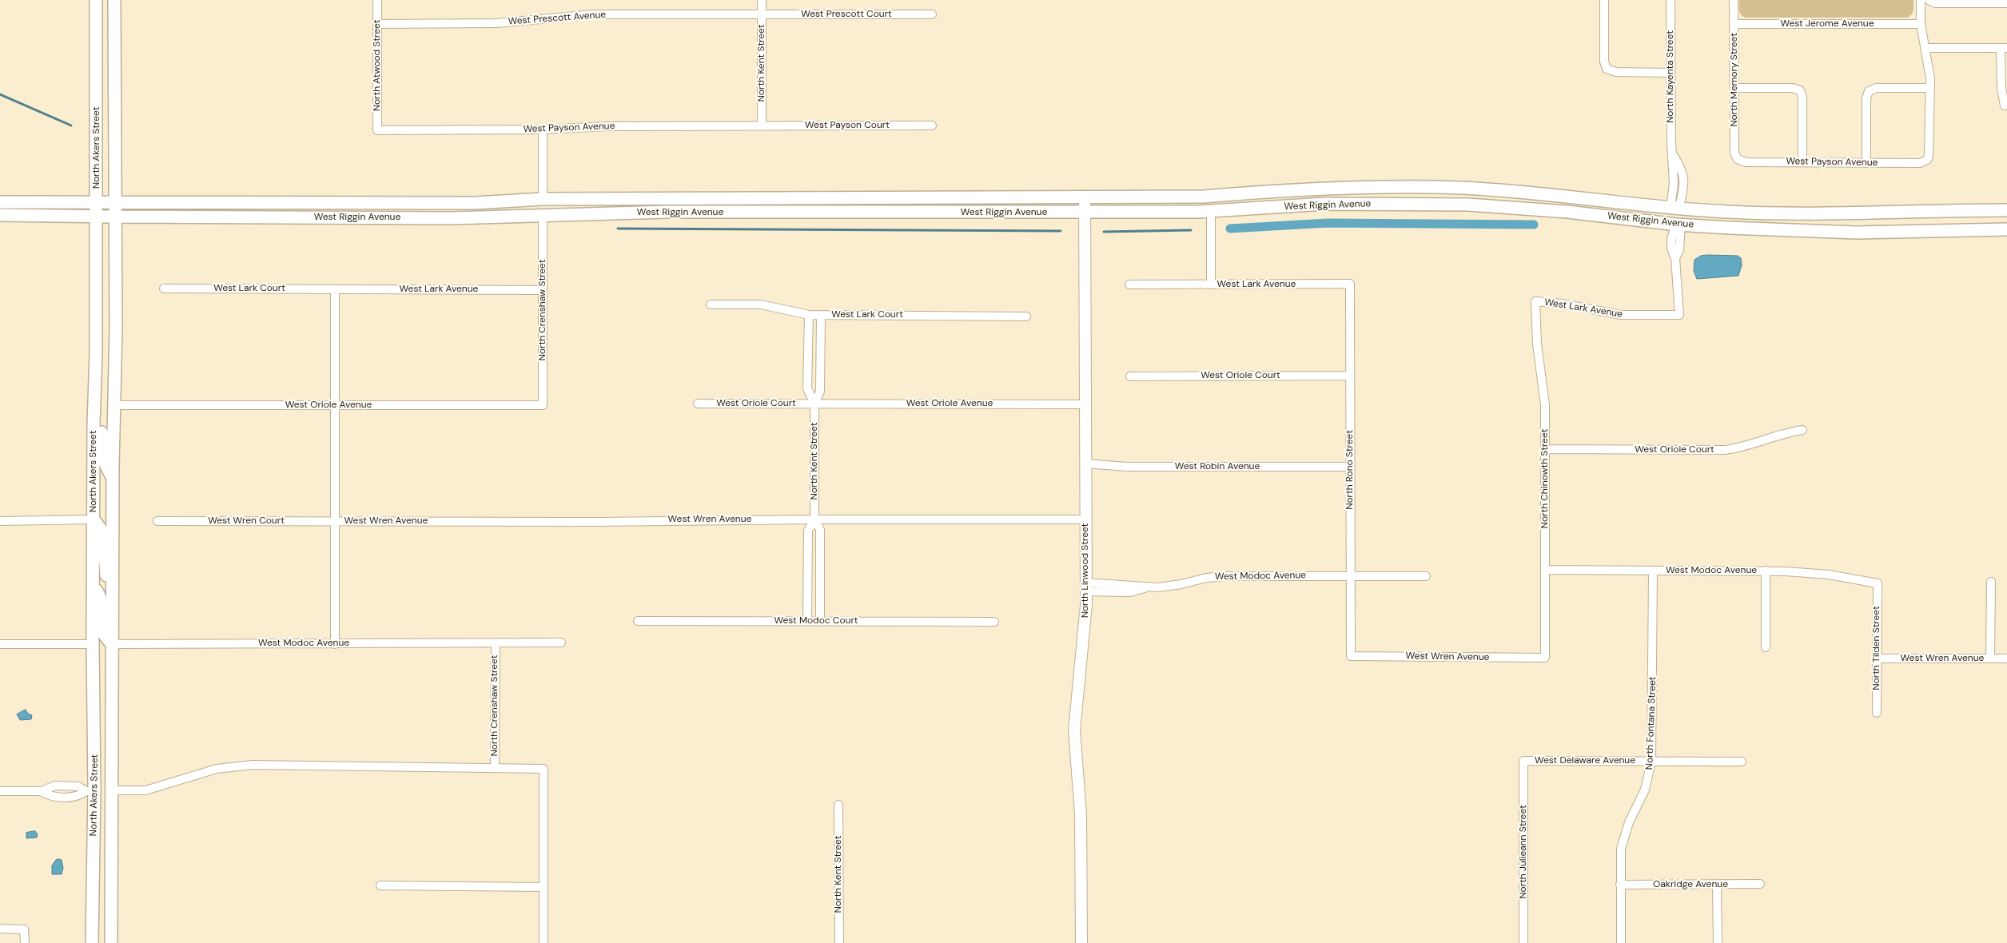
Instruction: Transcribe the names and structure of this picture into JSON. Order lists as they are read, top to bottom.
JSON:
{
  "streets": {
    "main road": ["North Akers Street", "West Riggin Avenue"],
    "street": [
      "West Prescott Court",
      "West Prescott Avenue",
      "West Jerome Avenue",
      "North Kent Street",
      "North Atwood Street",
      "North Kayenta Street",
      "North Memory Street",
      "West Payson Court",
      "West Payson Avenue",
      "West Lark Avenue",
      "West Lark Court",
      "North Crenshaw Street",
      "West Oriole Court",
      "West Oriole Avenue",
      "West Robin Avenue",
      "North Rono Street",
      "North Chinowth Street",
      "West Wren Avenue",
      "West Wren Court",
      "North Linwood Street",
      "West Modoc Avenue",
      "West Modoc Court",
      "North Tilden Street",
      "North Fontana Street",
      "West Delaware Avenue",
      "North Julieann Street",
      "Oakridge Avenue"
    ]
  },
  "crossings": [
    ["West Prescott Court", "West Prescott Avenue"],
    ["West Prescott Court", "North Kent Street"],
    ["West Prescott Avenue", "North Kent Street"],
    ["West Prescott Avenue", "North Atwood Street"],
    ["West Jerome Avenue", "North Memory Street"],
    ["North Kent Street", "West Payson Court"],
    ["North Kent Street", "West Payson Avenue"],
    ["North Kent Street", "West Lark Court"],
    ["North Kent Street", "West Oriole Court"],
    ["North Kent Street", "West Oriole Avenue"],
    ["North Kent Street", "West Wren Avenue"],
    ["North Kent Street", "West Modoc Court"],
    ["North Atwood Street", "West Payson Avenue"],
    ["North Kayenta Street", "West Riggin Avenue"],
    ["North Memory Street", "West Payson Avenue"],
    ["West Payson Court", "West Payson Avenue"],
    ["North Akers Street", "West Riggin Avenue"],
    ["North Akers Street", "West Oriole Avenue"],
    ["North Akers Street", "West Modoc Avenue"],
    ["West Riggin Avenue", "West Lark Avenue"],
    ["West Riggin Avenue", "North Crenshaw Street"],
    ["West Riggin Avenue", "North Linwood Street"],
    ["West Lark Avenue", "West Lark Court"],
    ["West Lark Avenue", "North Crenshaw Street"],
    ["West Lark Avenue", "North Rono Street"],
    ["West Lark Avenue", "North Chinowth Street"],
    ["North Crenshaw Street", "West Oriole Avenue"],
    ["North Crenshaw Street", "West Modoc Avenue"],
    ["West Oriole Court", "West Oriole Avenue"],
    ["West Oriole Court", "North Rono Street"],
    ["West Oriole Court", "North Chinowth Street"],
    ["West Oriole Avenue", "North Linwood Street"],
    ["West Robin Avenue", "North Rono Street"],
    ["West Robin Avenue", "North Linwood Street"],
    ["North Rono Street", "West Wren Avenue"],
    ["North Rono Street", "West Modoc Avenue"],
    ["North Chinowth Street", "West Wren Avenue"],
    ["North Chinowth Street", "West Modoc Avenue"],
    ["West Wren Avenue", "West Wren Court"],
    ["West Wren Avenue", "North Linwood Street"],
    ["West Wren Avenue", "North Tilden Street"],
    ["North Linwood Street", "West Modoc Avenue"],
    ["West Modoc Avenue", "North Tilden Street"],
    ["West Modoc Avenue", "North Fontana Street"],
    ["North Fontana Street", "West Delaware Avenue"],
    ["North Fontana Street", "Oakridge Avenue"],
    ["West Delaware Avenue", "North Julieann Street"]
  ]
}
